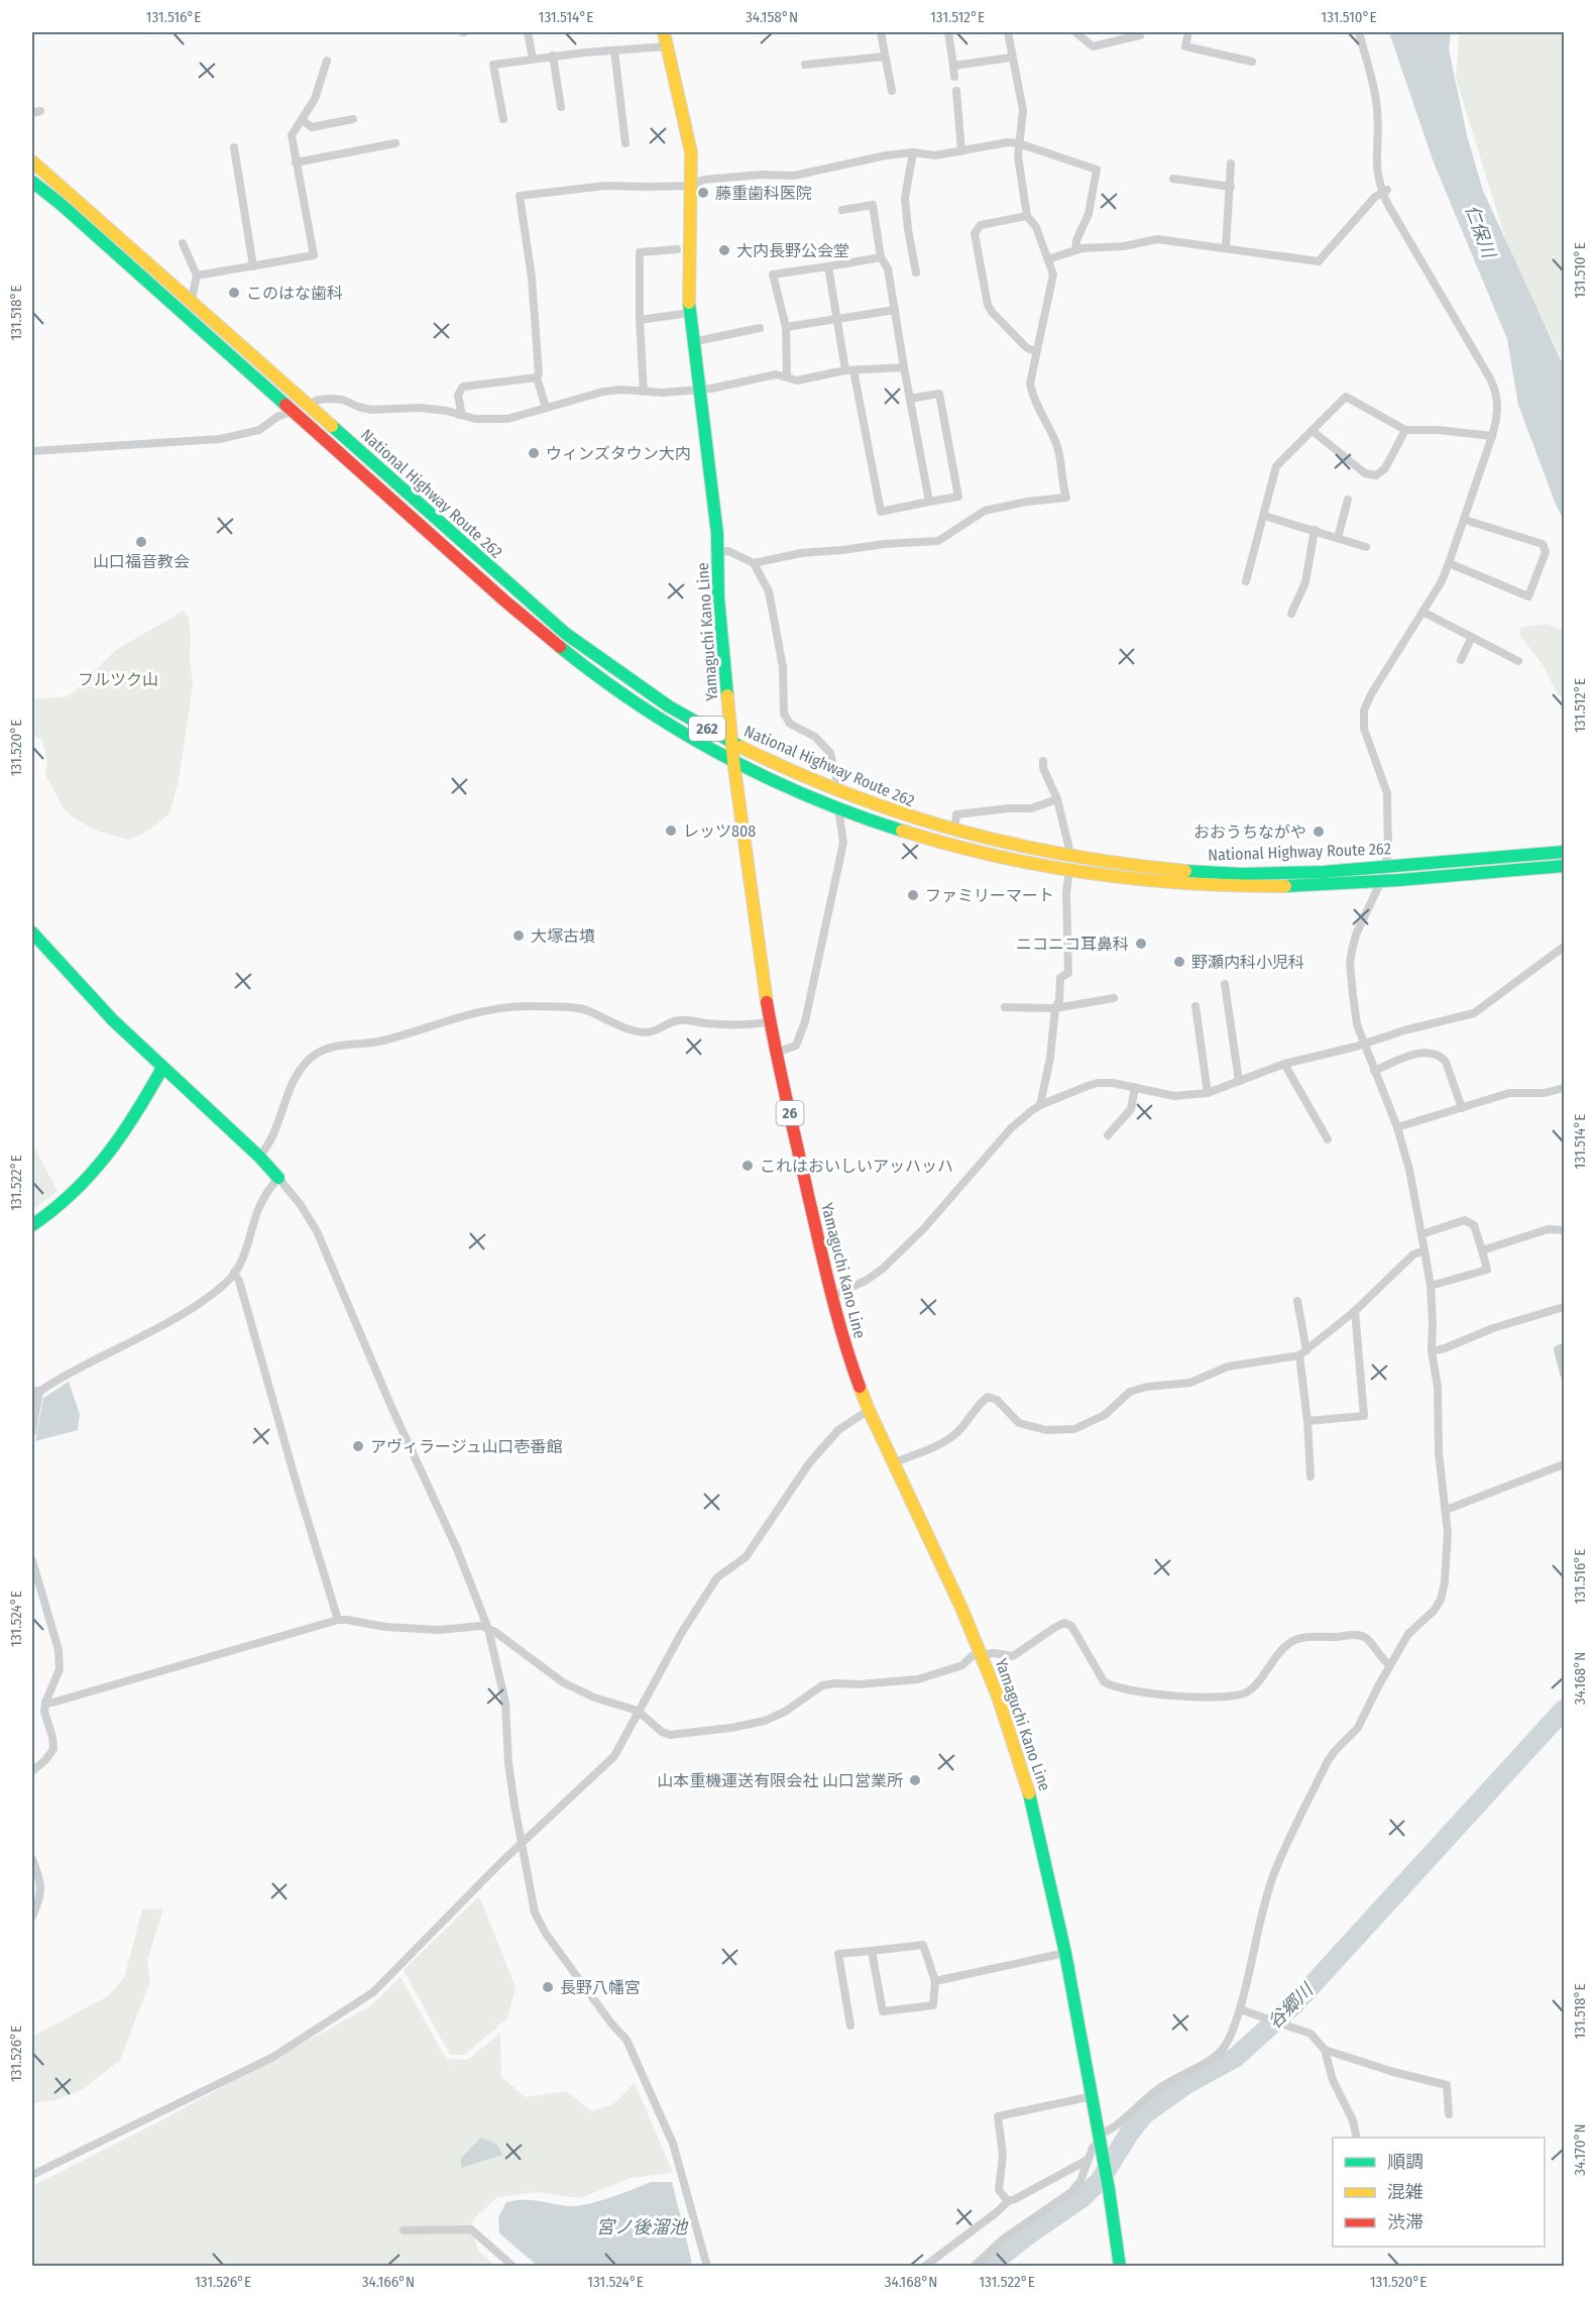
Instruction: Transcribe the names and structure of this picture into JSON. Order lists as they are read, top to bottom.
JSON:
{
  "streets": {
    "main road": [
      "National Highway Route 262",
      "Yamaguchi Kano Line",
      "262",
      "26"
    ]
  },
  "crossings": [
    ["National Highway Route 262", "Yamaguchi Kano Line"]
  ],
  "water": ["仁保川", "谷郷川", "宮ノ後溜池"],
  "parks": ["フルツク山"],
  "places": [
    "藤重歯科医院",
    "大内長野公会堂",
    "このはな歯科",
    "ウィンズタウン大内",
    "山口福音教会",
    "レッツ808",
    "おおうちながや",
    "ファミリーマート",
    "大塚古墳",
    "ニコニコ耳鼻科",
    "野瀬内科小児科",
    "これはおいしいアッハッハ",
    "アヴィラージュ山口壱番館",
    "山本重機運送有限会社 山口営業所",
    "長野八幡宮"
  ],
  "legend": ["順調", "混雑", "渋滞"],
  "coordinates": [
    "131.516°E",
    "131.514°E",
    "34.158°N",
    "131.512°E",
    "131.510°E",
    "131.518°E",
    "131.520°E",
    "131.522°E",
    "131.524°E",
    "34.168°N",
    "131.526°E",
    "34.170°N",
    "34.166°N"
  ]
}
